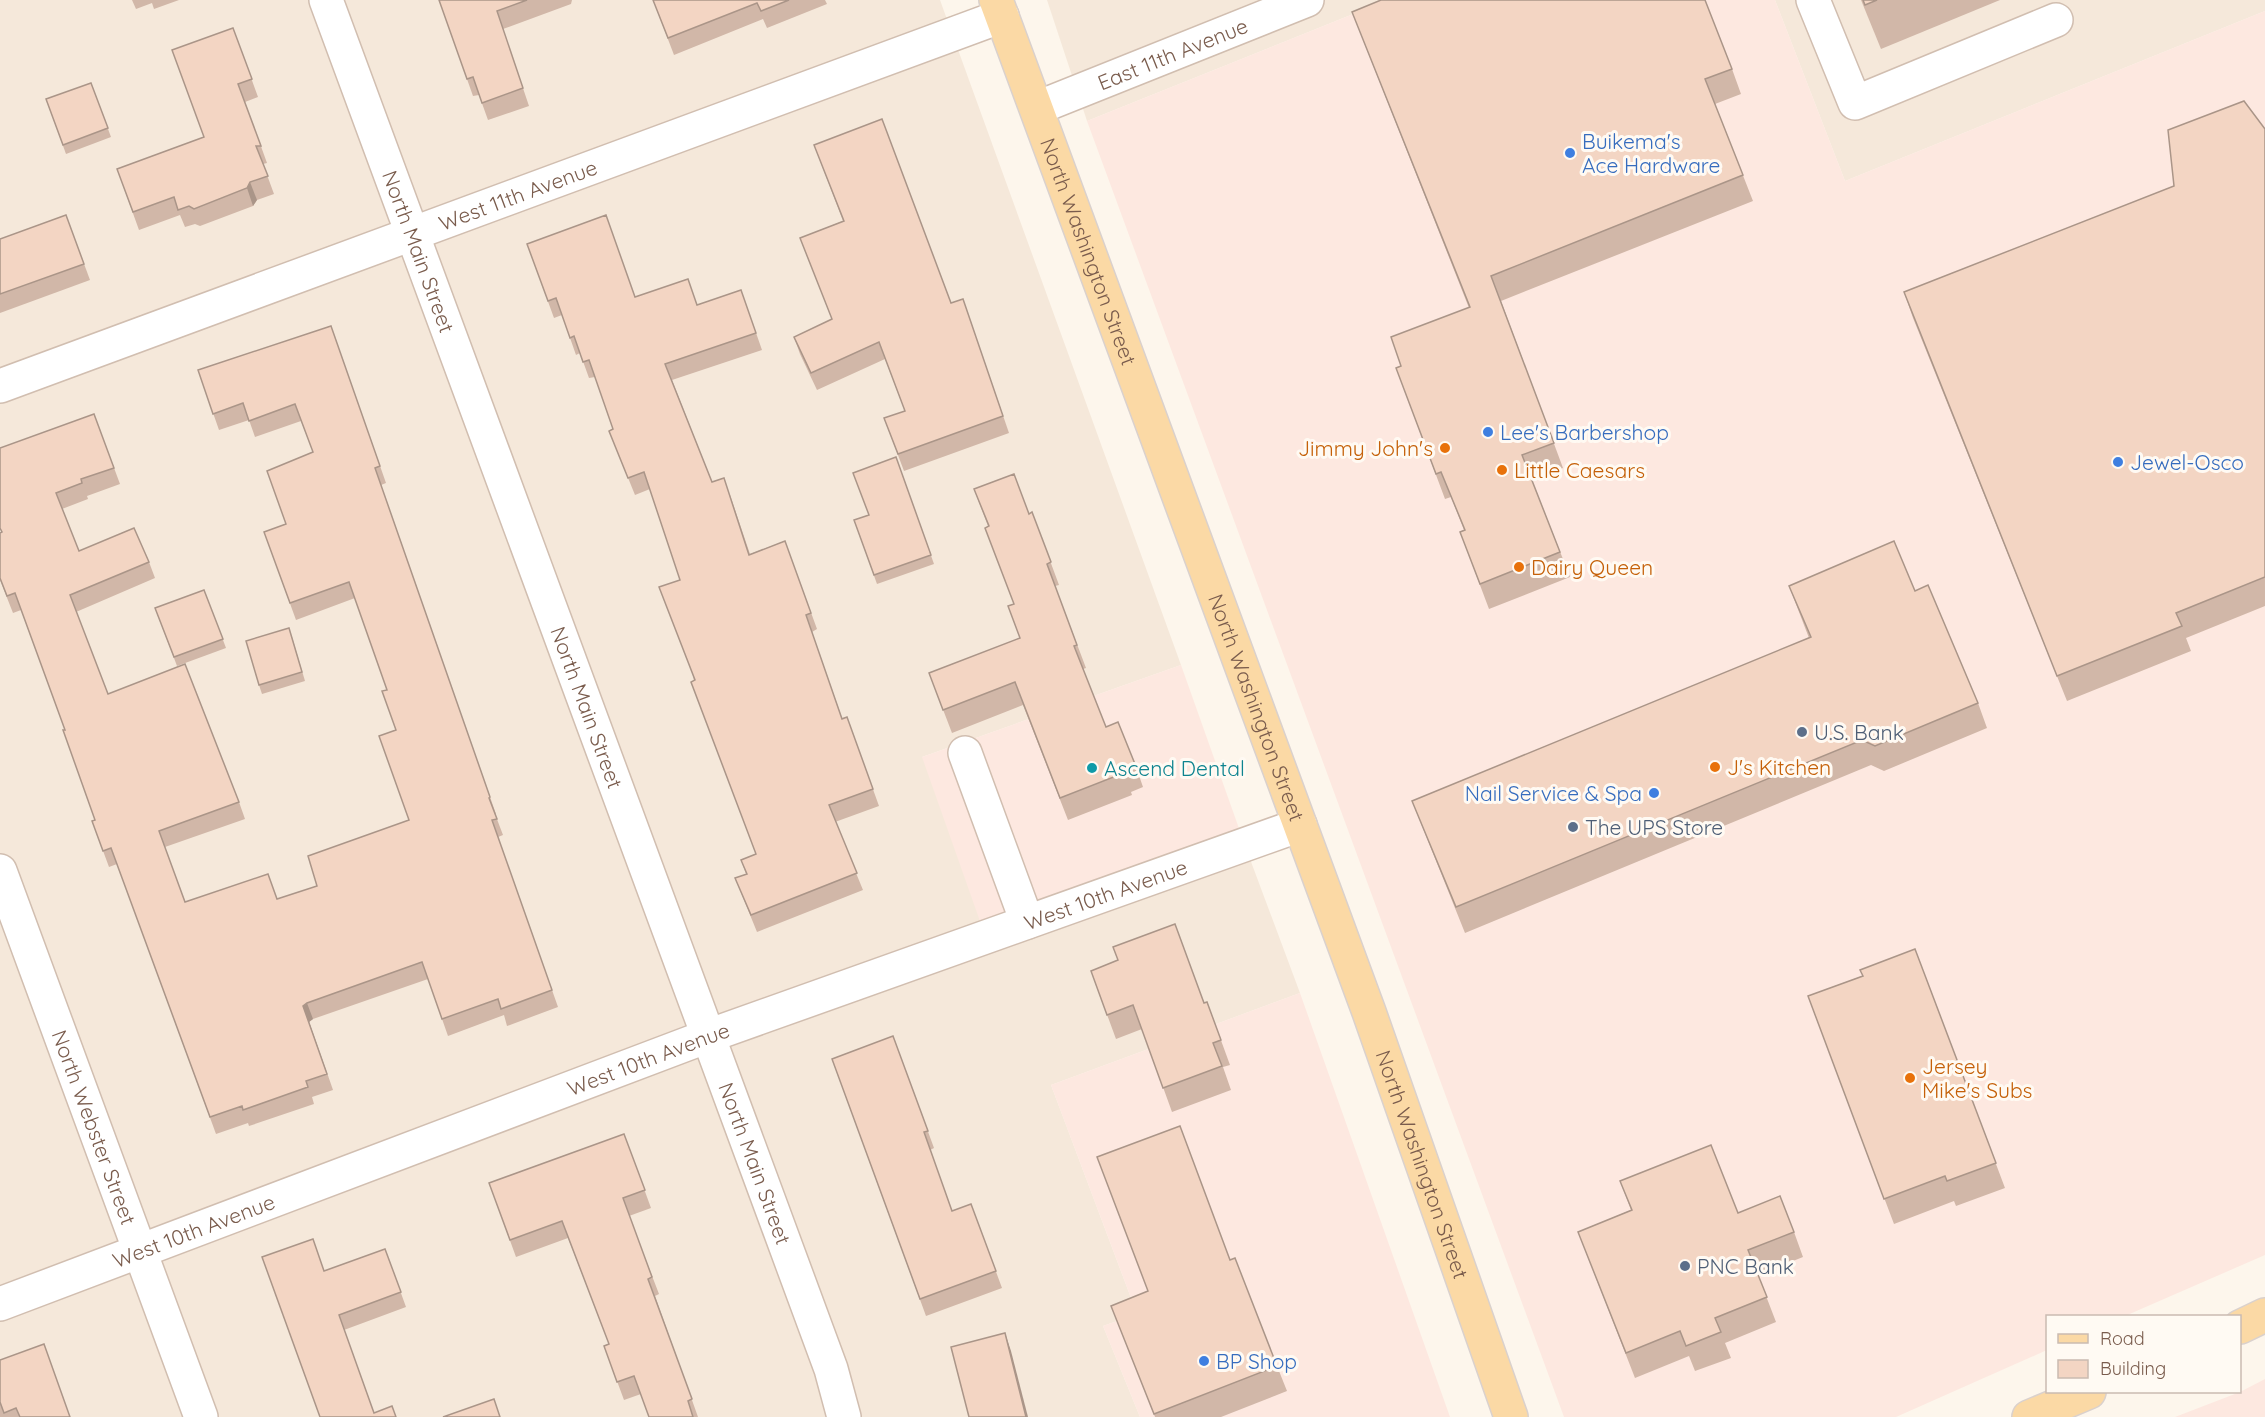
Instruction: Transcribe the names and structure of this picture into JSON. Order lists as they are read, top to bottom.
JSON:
{
  "streets": {
    "main road": ["North Washington Street"],
    "street": [
      "East 11th Avenue",
      "West 11th Avenue",
      "North Main Street",
      "West 10th Avenue",
      "North Webster Street"
    ]
  },
  "crossings": [
    ["East 11th Avenue", "North Washington Street"],
    ["West 11th Avenue", "North Washington Street"],
    ["West 11th Avenue", "North Main Street"],
    ["North Washington Street", "West 10th Avenue"],
    ["North Main Street", "West 10th Avenue"],
    ["West 10th Avenue", "North Webster Street"]
  ],
  "places": [
    "Buikema's Ace Hardware",
    "Lee's Barbershop",
    "Jimmy John's",
    "Jewel-Osco",
    "Little Caesars",
    "Dairy Queen",
    "U.S. Bank",
    "J's Kitchen",
    "Ascend Dental",
    "Nail Service & Spa",
    "The UPS Store",
    "Jersey Mike's Subs",
    "PNC Bank",
    "BP Shop"
  ],
  "legend": ["Road", "Building"]
}
